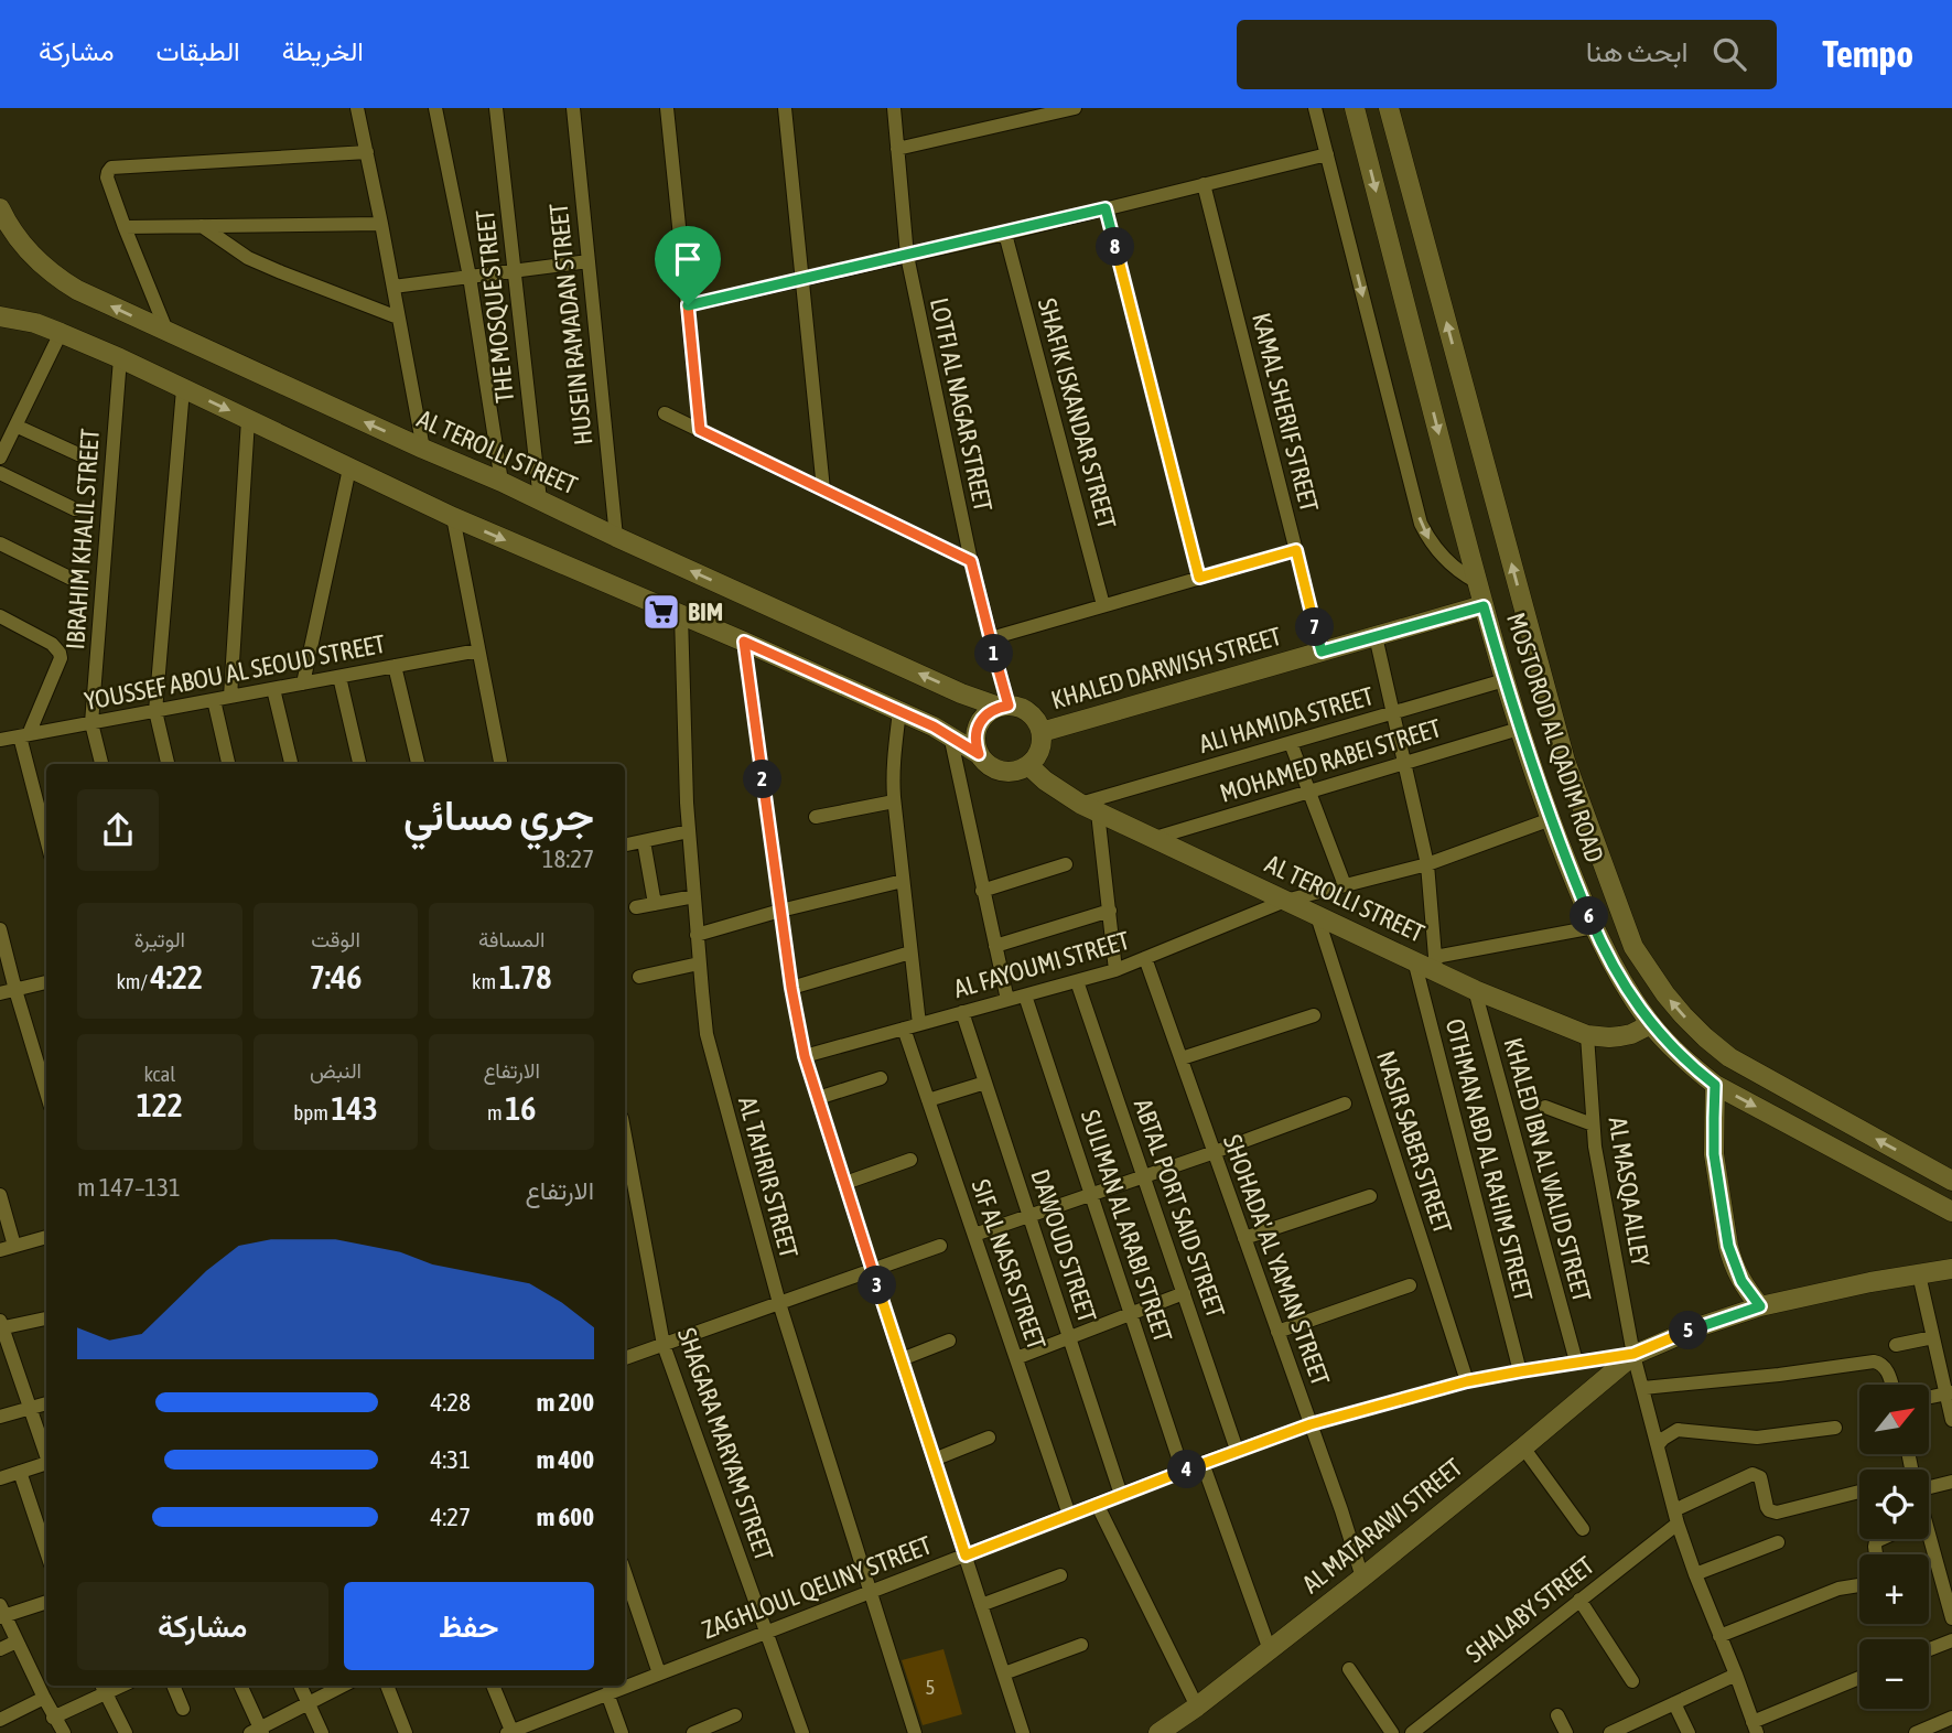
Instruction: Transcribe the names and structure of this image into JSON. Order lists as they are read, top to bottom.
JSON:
{
  "streets": {
    "street": [
      "THE MOSQUE STREET",
      "HUSEIN RAMADAN STREET",
      "LOTFI AL NAGAR STREET",
      "KAMAL SHERIF STREET",
      "SHAFIK ISKANDAR STREET",
      "AL TEROLLI STREET",
      "IBRAHIM KHALIL STREET",
      "KHALED DARWISH STREET",
      "YOUSSEF ABOU AL SEOUD STREET",
      "ALI HAMIDA STREET",
      "MOSTOROD AL QADIM ROAD",
      "MOHAMED RABEI STREET",
      "AL FAYOUMI STREET",
      "NASIR SABER STREET",
      "OTHMAN ABD AL RAHIM STREET",
      "KHALED IBN AL WALID STREET",
      "AL TAHRIR STREET",
      "AL MASQA ALLEY",
      "ABTAL PORT SAID STREET",
      "SULIMAN AL ARABI STREET",
      "DAWOUD STREET",
      "SHOHADA' AL YAMAN STREET",
      "SIF AL NASR STREET",
      "SHAGARA MARYAM STREET",
      "AL MATARAWI STREET",
      "ZAGHLOUL QELINY STREET",
      "SHALABY STREET"
    ]
  },
  "crossings": [
    ["THE MOSQUE STREET", "AL TEROLLI STREET"],
    ["HUSEIN RAMADAN STREET", "AL TEROLLI STREET"],
    ["LOTFI AL NAGAR STREET", "AL TEROLLI STREET"],
    ["LOTFI AL NAGAR STREET", "KHALED DARWISH STREET"],
    ["KAMAL SHERIF STREET", "KHALED DARWISH STREET"],
    ["AL TEROLLI STREET", "KHALED DARWISH STREET"],
    ["AL TEROLLI STREET", "ALI HAMIDA STREET"],
    ["AL TEROLLI STREET", "MOSTOROD AL QADIM ROAD"],
    ["AL TEROLLI STREET", "MOHAMED RABEI STREET"],
    ["AL TEROLLI STREET", "AL FAYOUMI STREET"],
    ["AL TEROLLI STREET", "NASIR SABER STREET"],
    ["AL TEROLLI STREET", "OTHMAN ABD AL RAHIM STREET"],
    ["AL TEROLLI STREET", "KHALED IBN AL WALID STREET"],
    ["AL TEROLLI STREET", "AL MASQA ALLEY"],
    ["IBRAHIM KHALIL STREET", "YOUSSEF ABOU AL SEOUD STREET"],
    ["KHALED DARWISH STREET", "MOSTOROD AL QADIM ROAD"],
    ["ALI HAMIDA STREET", "MOSTOROD AL QADIM ROAD"],
    ["MOSTOROD AL QADIM ROAD", "MOHAMED RABEI STREET"],
    ["MOSTOROD AL QADIM ROAD", "AL FAYOUMI STREET"],
    ["AL FAYOUMI STREET", "ABTAL PORT SAID STREET"],
    ["AL FAYOUMI STREET", "SULIMAN AL ARABI STREET"],
    ["AL FAYOUMI STREET", "DAWOUD STREET"],
    ["AL FAYOUMI STREET", "SHOHADA' AL YAMAN STREET"],
    ["AL FAYOUMI STREET", "SIF AL NASR STREET"],
    ["NASIR SABER STREET", "ZAGHLOUL QELINY STREET"],
    ["OTHMAN ABD AL RAHIM STREET", "ZAGHLOUL QELINY STREET"],
    ["KHALED IBN AL WALID STREET", "ZAGHLOUL QELINY STREET"],
    ["AL TAHRIR STREET", "ZAGHLOUL QELINY STREET"],
    ["AL MASQA ALLEY", "AL MATARAWI STREET"],
    ["AL MASQA ALLEY", "ZAGHLOUL QELINY STREET"],
    ["AL MASQA ALLEY", "SHALABY STREET"],
    ["ABTAL PORT SAID STREET", "ZAGHLOUL QELINY STREET"],
    ["SULIMAN AL ARABI STREET", "ZAGHLOUL QELINY STREET"],
    ["DAWOUD STREET", "ZAGHLOUL QELINY STREET"],
    ["SHOHADA' AL YAMAN STREET", "AL MATARAWI STREET"],
    ["SHOHADA' AL YAMAN STREET", "ZAGHLOUL QELINY STREET"],
    ["SIF AL NASR STREET", "ZAGHLOUL QELINY STREET"],
    ["SHAGARA MARYAM STREET", "ZAGHLOUL QELINY STREET"],
    ["AL MATARAWI STREET", "ZAGHLOUL QELINY STREET"]
  ],
  "places": {
    "supermarket": ["BIM"]
  },
  "house_numbers": ["5"],
  "north": "top right",
  "page": {
    "header": "Tempo",
    "search": "ابحث هنا",
    "nav": ["الخريطة", "الطبقات", "مشاركة"],
    "pins": [
      "8",
      "7",
      "1",
      "2",
      "6",
      "3",
      "5",
      "4"
    ],
    "heading": ["جري مسائي", "18:27"],
    "stats": [
      ["المسافة", "1.78 km"],
      ["الوقت", "7:46"],
      ["الوتيرة", "4:22 /km"],
      ["الارتفاع", "16 m"],
      ["النبض", "143 bpm"],
      ["kcal", "122"]
    ],
    "chart": ["الارتفاع", "131–147 m"],
    "list": [
      {
        "name": "200 m",
        "note": "4:28"
      },
      {
        "name": "400 m",
        "note": "4:31"
      },
      {
        "name": "600 m",
        "note": "4:27"
      }
    ],
    "map_buttons": ["+", "−"],
    "buttons": ["حفظ", "مشاركة"]
  }
}
